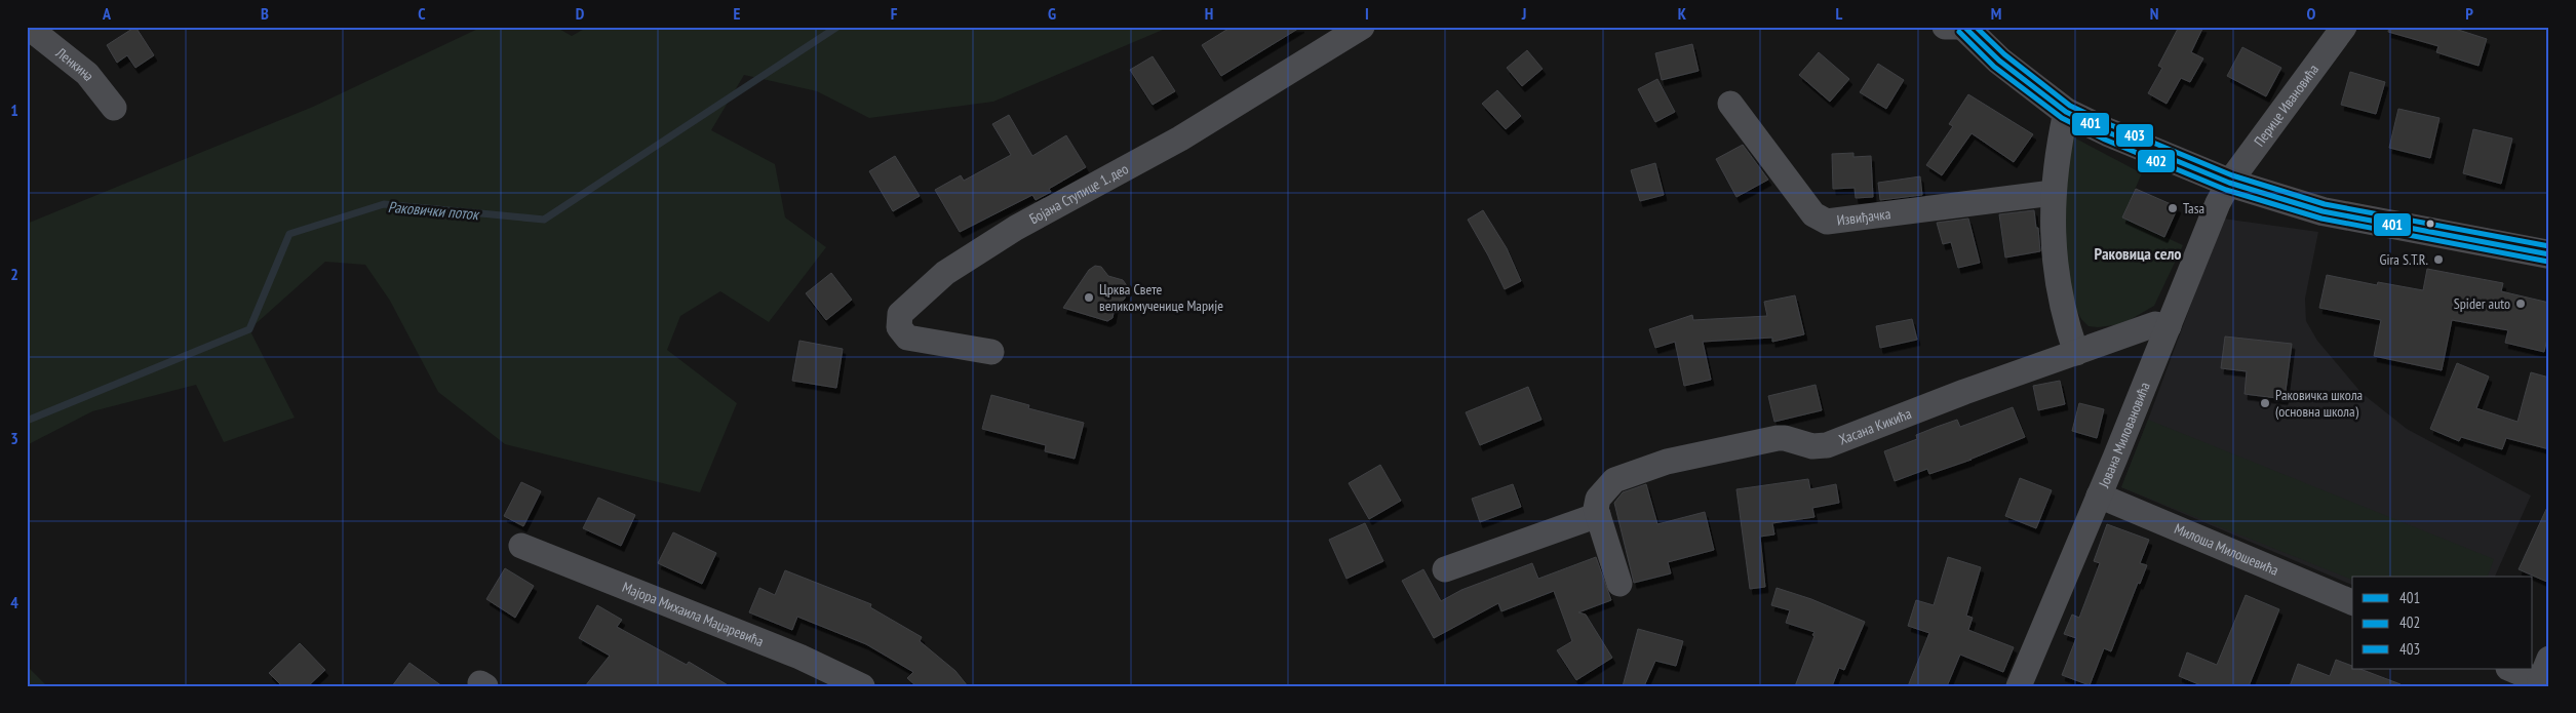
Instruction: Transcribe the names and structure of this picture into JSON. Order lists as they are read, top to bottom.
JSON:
{
  "streets": {
    "street": [
      "Ленкина",
      "Перице Ивановића",
      "Бојана Ступице 1. део",
      "Извиђачка",
      "Хасана Кикића",
      "Јована Миловановића",
      "Милоша Милошевића",
      "Мајора Михаила Маџаревића"
    ]
  },
  "crossings": [
    ["Перице Ивановића", "Јована Миловановића"],
    ["Хасана Кикића", "Јована Миловановића"],
    ["Јована Миловановића", "Милоша Милошевића"]
  ],
  "districts": ["Раковица село"],
  "water": ["Раковички поток"],
  "places": [
    "Tasa",
    "Gira S.T.R.",
    "Црква Свете великомученице Марије",
    "Spider auto",
    "Раковичка школа (основна школа)"
  ],
  "lines": ["transit line 401", "transit line 403", "transit line 402"],
  "legend": ["401", "402", "403"],
  "grid": {
    "columns": [
      "A",
      "B",
      "C",
      "D",
      "E",
      "F",
      "G",
      "H",
      "I",
      "J",
      "K",
      "L",
      "M",
      "N",
      "O",
      "P"
    ],
    "rows": [
      "1",
      "2",
      "3",
      "4"
    ]
  }
}
